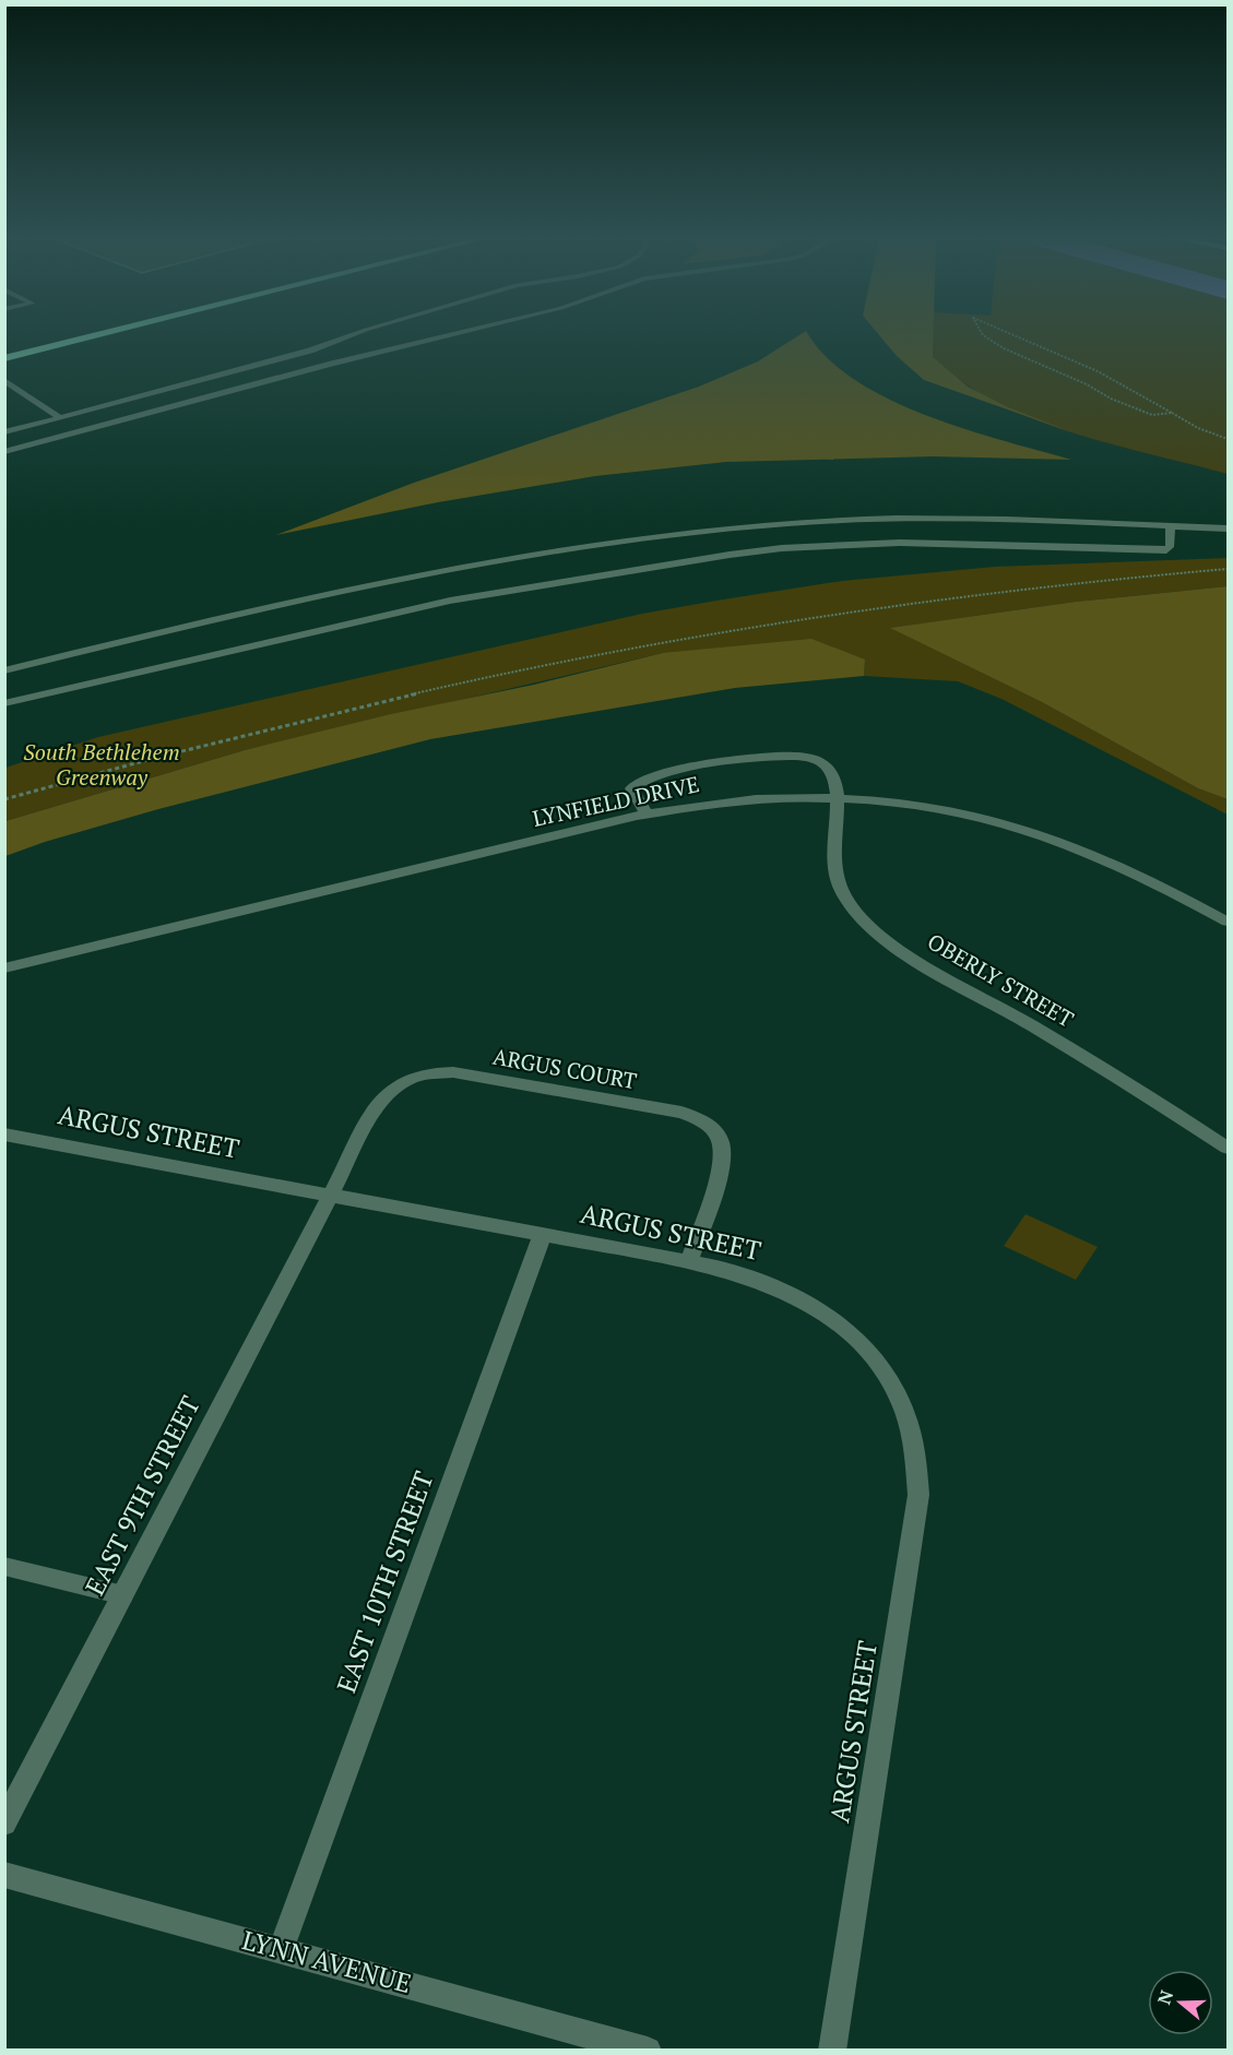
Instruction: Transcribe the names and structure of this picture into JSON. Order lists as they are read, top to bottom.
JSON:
{
  "streets": {
    "street": [
      "LYNFIELD DRIVE",
      "OBERLY STREET",
      "ARGUS COURT",
      "ARGUS STREET",
      "EAST 9TH STREET",
      "EAST 10TH STREET",
      "LYNN AVENUE"
    ]
  },
  "crossings": [
    ["LYNFIELD DRIVE", "OBERLY STREET"],
    ["ARGUS COURT", "ARGUS STREET"],
    ["ARGUS COURT", "EAST 9TH STREET"],
    ["ARGUS STREET", "EAST 9TH STREET"],
    ["ARGUS STREET", "EAST 10TH STREET"],
    ["EAST 10TH STREET", "LYNN AVENUE"]
  ],
  "parks": ["South Bethlehem Greenway"],
  "north": "left"
}
